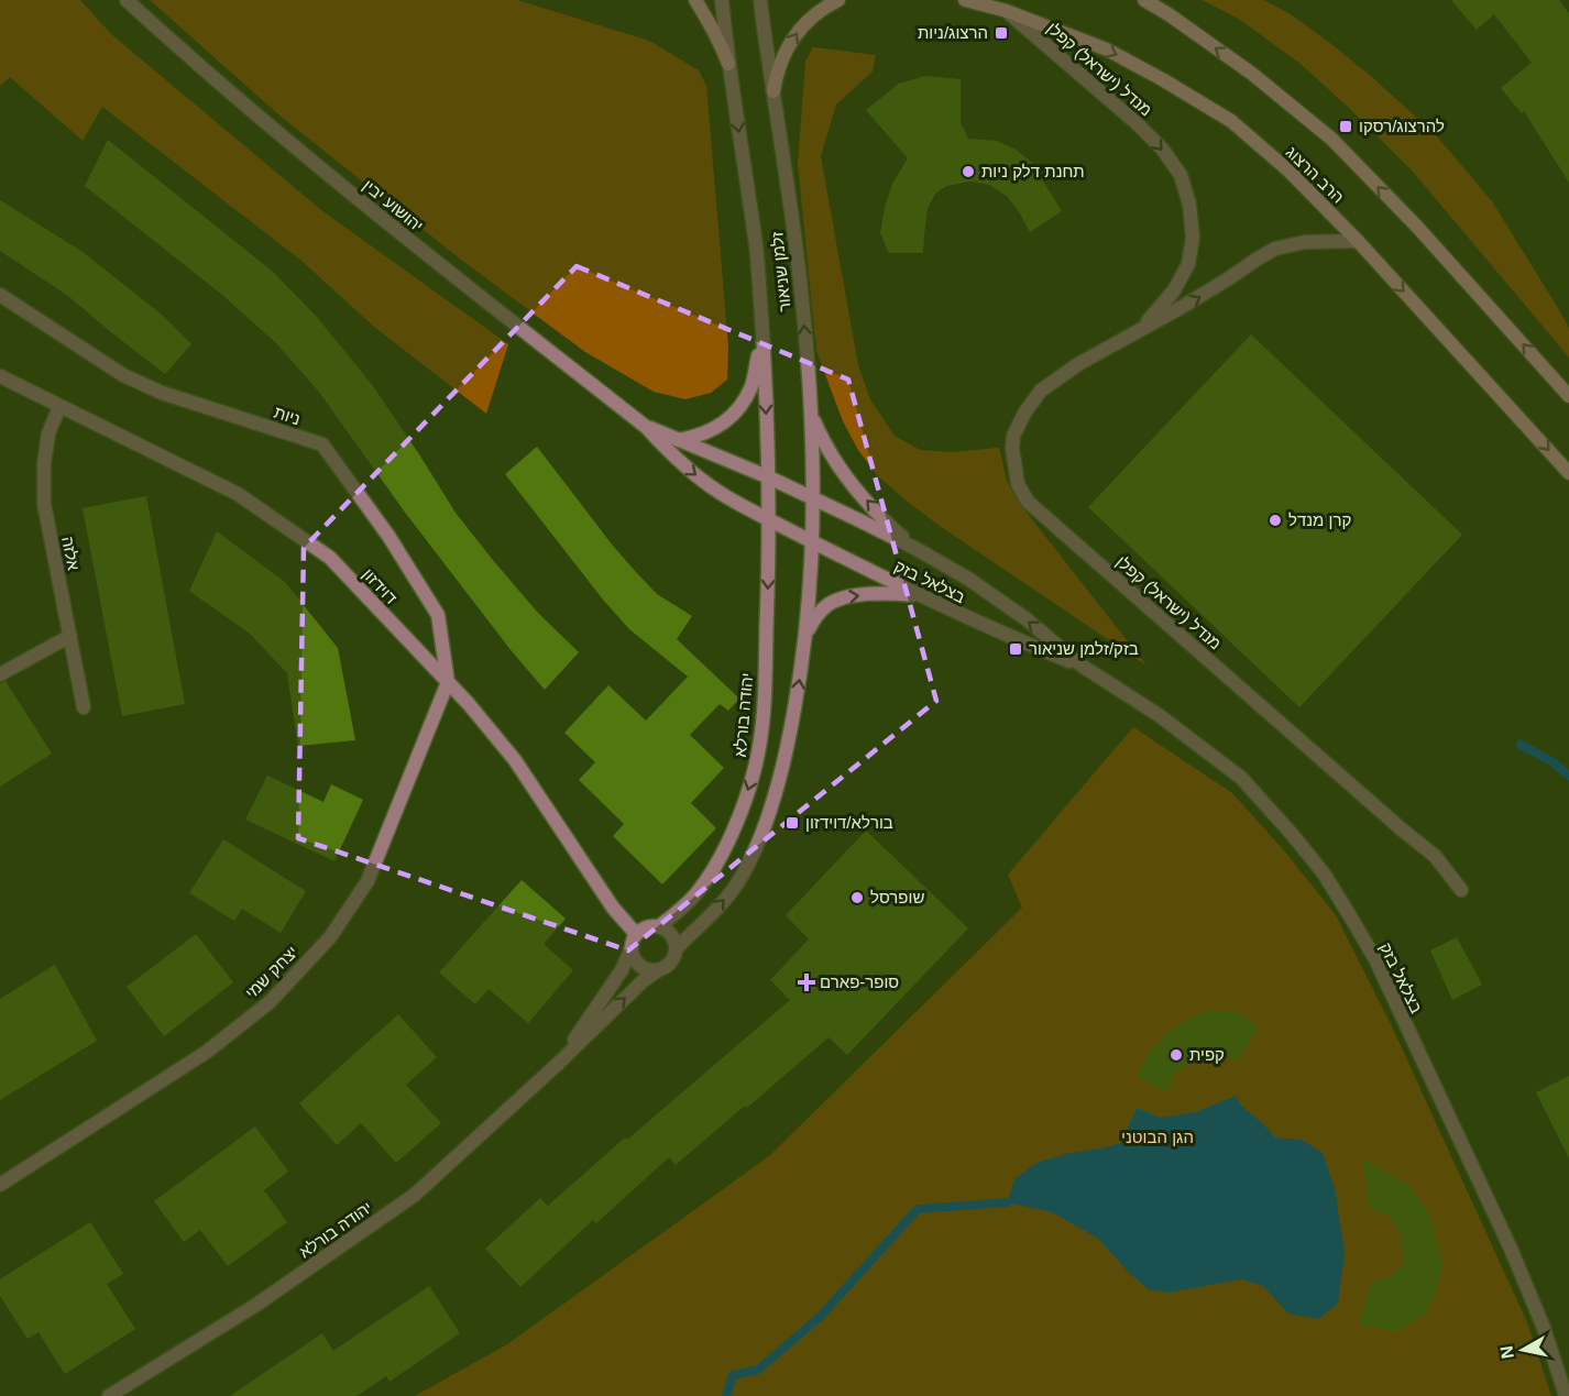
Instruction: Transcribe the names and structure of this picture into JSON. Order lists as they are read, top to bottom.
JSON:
{
  "streets": {
    "main road": ["הרב הרצוג"],
    "street": [
      "מנדל (ישראל) קפלן",
      "יהושוע יבין",
      "זלמן שניאור",
      "ניות",
      "אלזה",
      "בצלאל בזק",
      "דוידזון",
      "יהודה בורלא",
      "יצחק שמי"
    ]
  },
  "crossings": [
    ["מנדל (ישראל) קפלן", "הרב הרצוג"],
    ["יהושוע יבין", "זלמן שניאור"],
    ["יהושוע יבין", "בצלאל בזק"],
    ["יהושוע יבין", "יהודה בורלא"],
    ["זלמן שניאור", "בצלאל בזק"],
    ["זלמן שניאור", "יהודה בורלא"],
    ["ניות", "דוידזון"],
    ["ניות", "יצחק שמי"],
    ["אלזה", "דוידזון"],
    ["בצלאל בזק", "יהודה בורלא"],
    ["דוידזון", "יהודה בורלא"],
    ["דוידזון", "יצחק שמי"]
  ],
  "parks": ["הגן הבוטני"],
  "places": {
    "transit": [
      "הרצוג/ניות",
      "להרצוג/רסקו",
      "בזק/זלמן שניאור",
      "בורלא/דוידזון"
    ],
    "other": [
      "תחנת דלק ניות",
      "קרן מנדל",
      "שופרסל",
      "קפית"
    ],
    "health": ["סופר-פארם"]
  },
  "north": "left"
}
